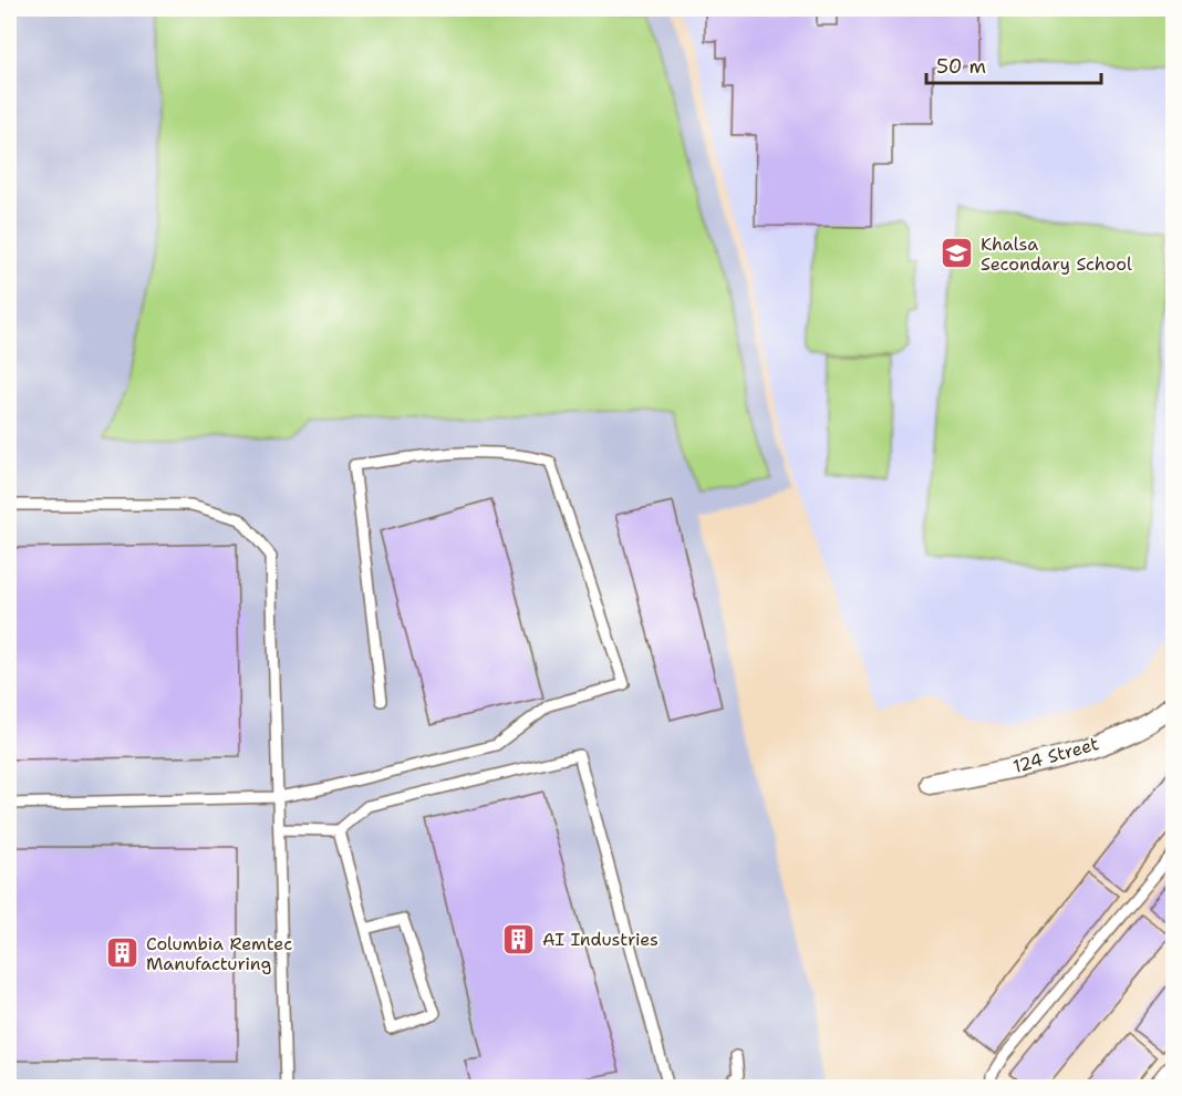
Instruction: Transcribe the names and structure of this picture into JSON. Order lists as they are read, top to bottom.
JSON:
{
  "streets": {
    "street": ["124 Street"]
  },
  "places": {
    "school or university": ["Khalsa Secondary School"],
    "building": ["AI Industries", "Columbia Remtec Manufacturing"]
  },
  "scale_bar": "50 m"
}
